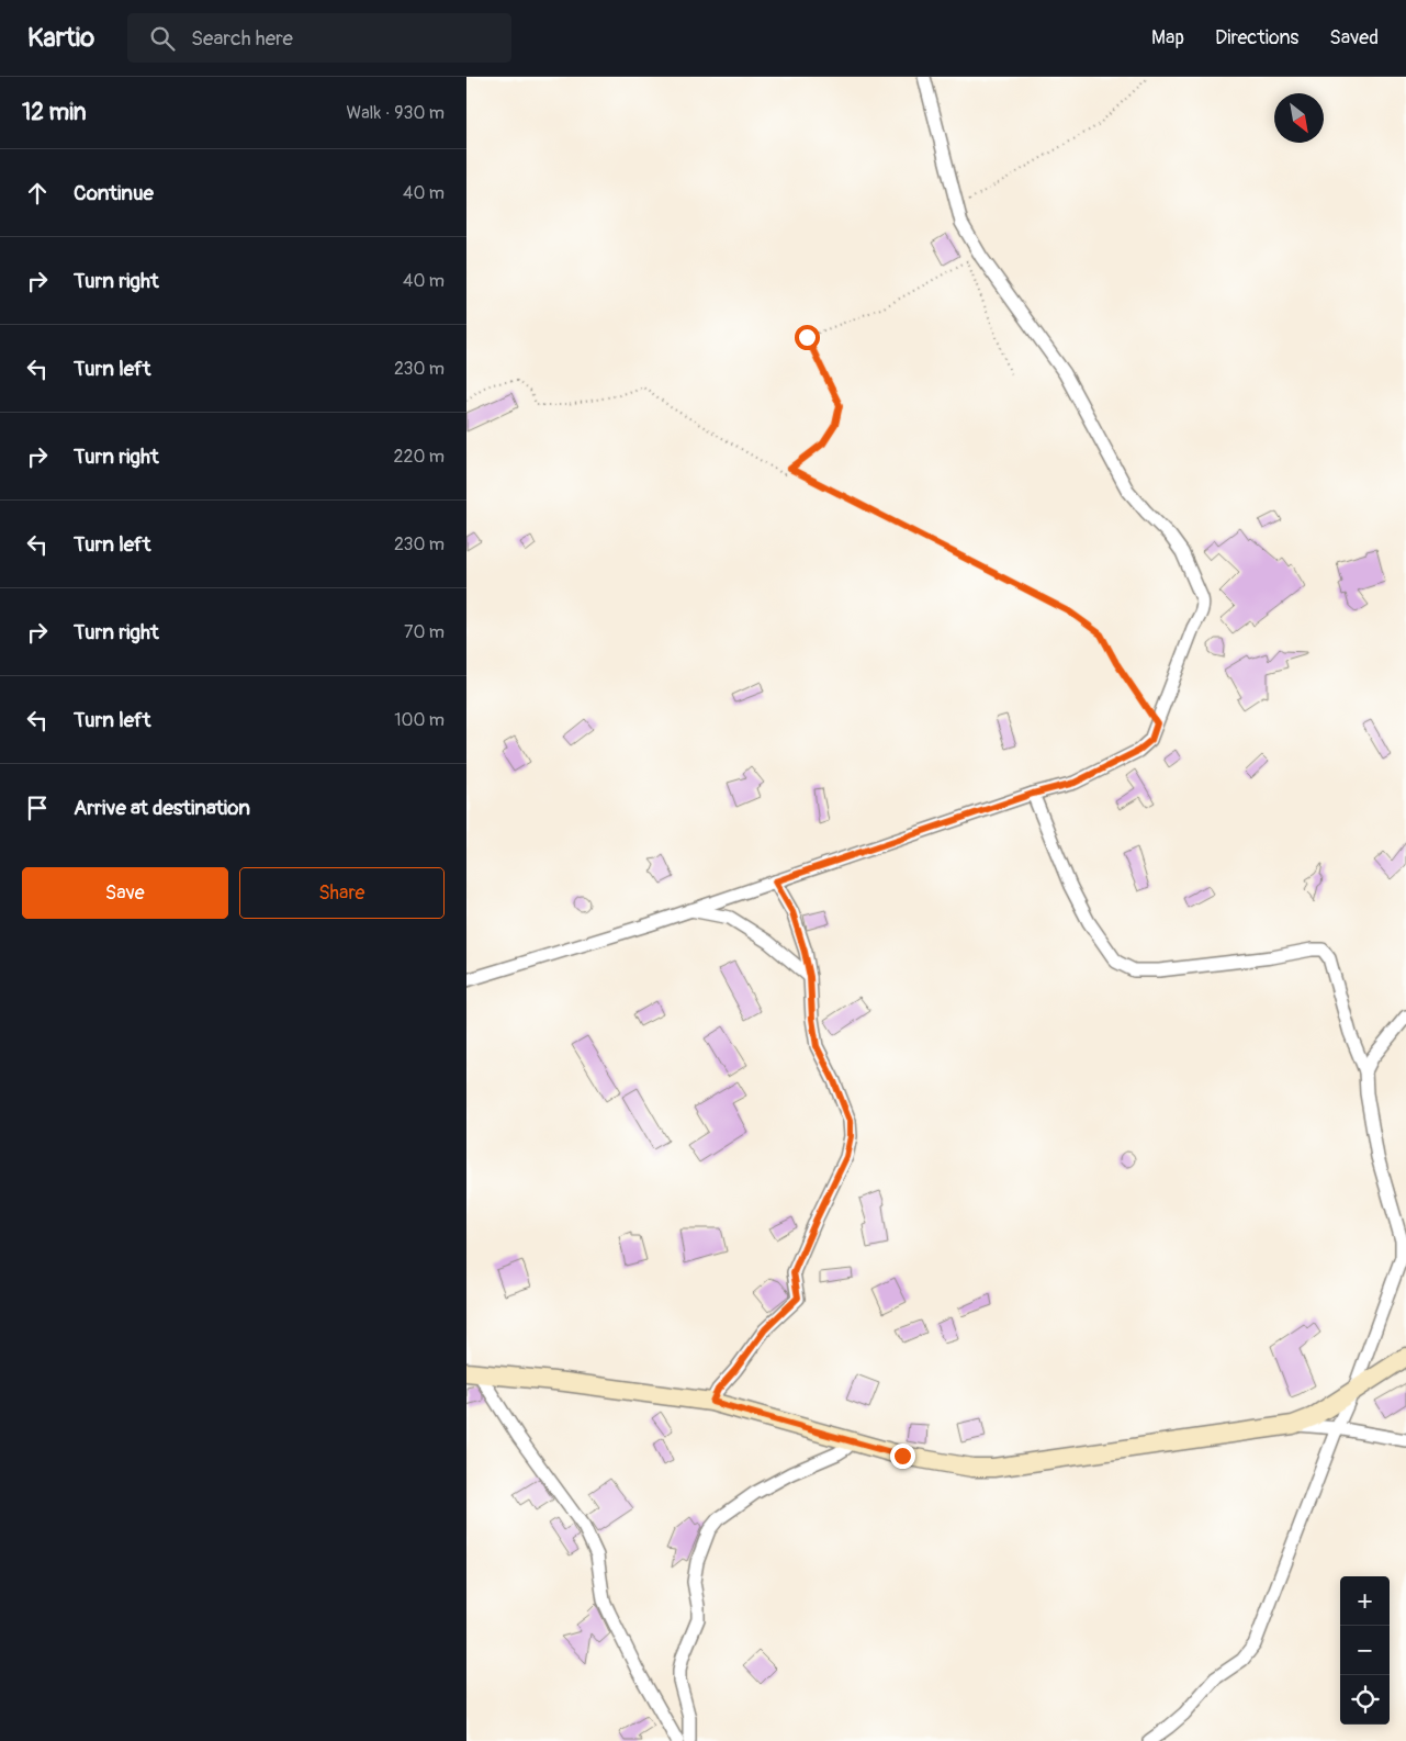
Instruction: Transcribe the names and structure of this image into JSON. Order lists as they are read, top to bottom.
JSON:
{
  "north": "bottom right",
  "page": {
    "header": "Kartio",
    "search": "Search here",
    "nav": ["Map", "Directions", "Saved"],
    "heading": ["12 min", "Walk · 930 m"],
    "list": [
      ["Continue", "40 m"],
      ["Turn right", "40 m"],
      ["Turn left", "230 m"],
      ["Turn right", "220 m"],
      ["Turn left", "230 m"],
      ["Turn right", "70 m"],
      ["Turn left", "100 m"],
      "Arrive at destination"
    ],
    "buttons": ["Save", "Share"],
    "map_buttons": ["+", "−"]
  }
}
